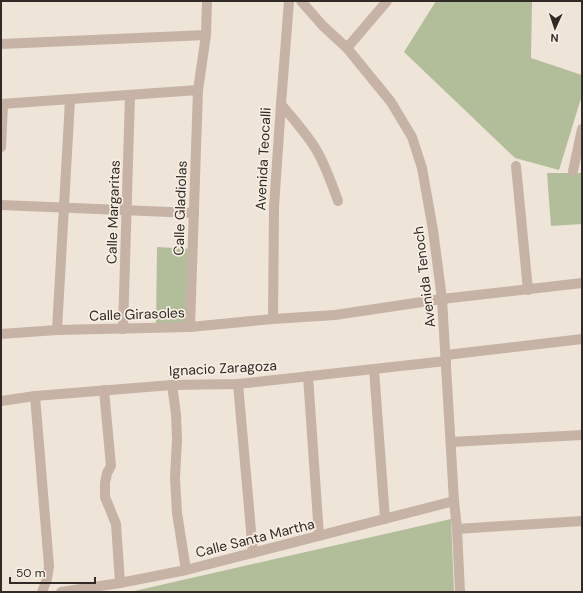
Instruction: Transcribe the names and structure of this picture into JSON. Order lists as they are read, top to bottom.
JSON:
{
  "streets": {
    "street": [
      "Avenida Teocalli",
      "Calle Gladiolas",
      "Calle Margaritas",
      "Avenida Tenoch",
      "Calle Girasoles",
      "Ignacio Zaragoza",
      "Calle Santa Martha"
    ]
  },
  "crossings": [
    ["Avenida Teocalli", "Calle Girasoles"],
    ["Calle Gladiolas", "Calle Girasoles"],
    ["Calle Margaritas", "Calle Girasoles"],
    ["Avenida Tenoch", "Calle Girasoles"],
    ["Avenida Tenoch", "Ignacio Zaragoza"],
    ["Avenida Tenoch", "Calle Santa Martha"]
  ],
  "scale_bar": "50 m",
  "north": "bottom"
}
